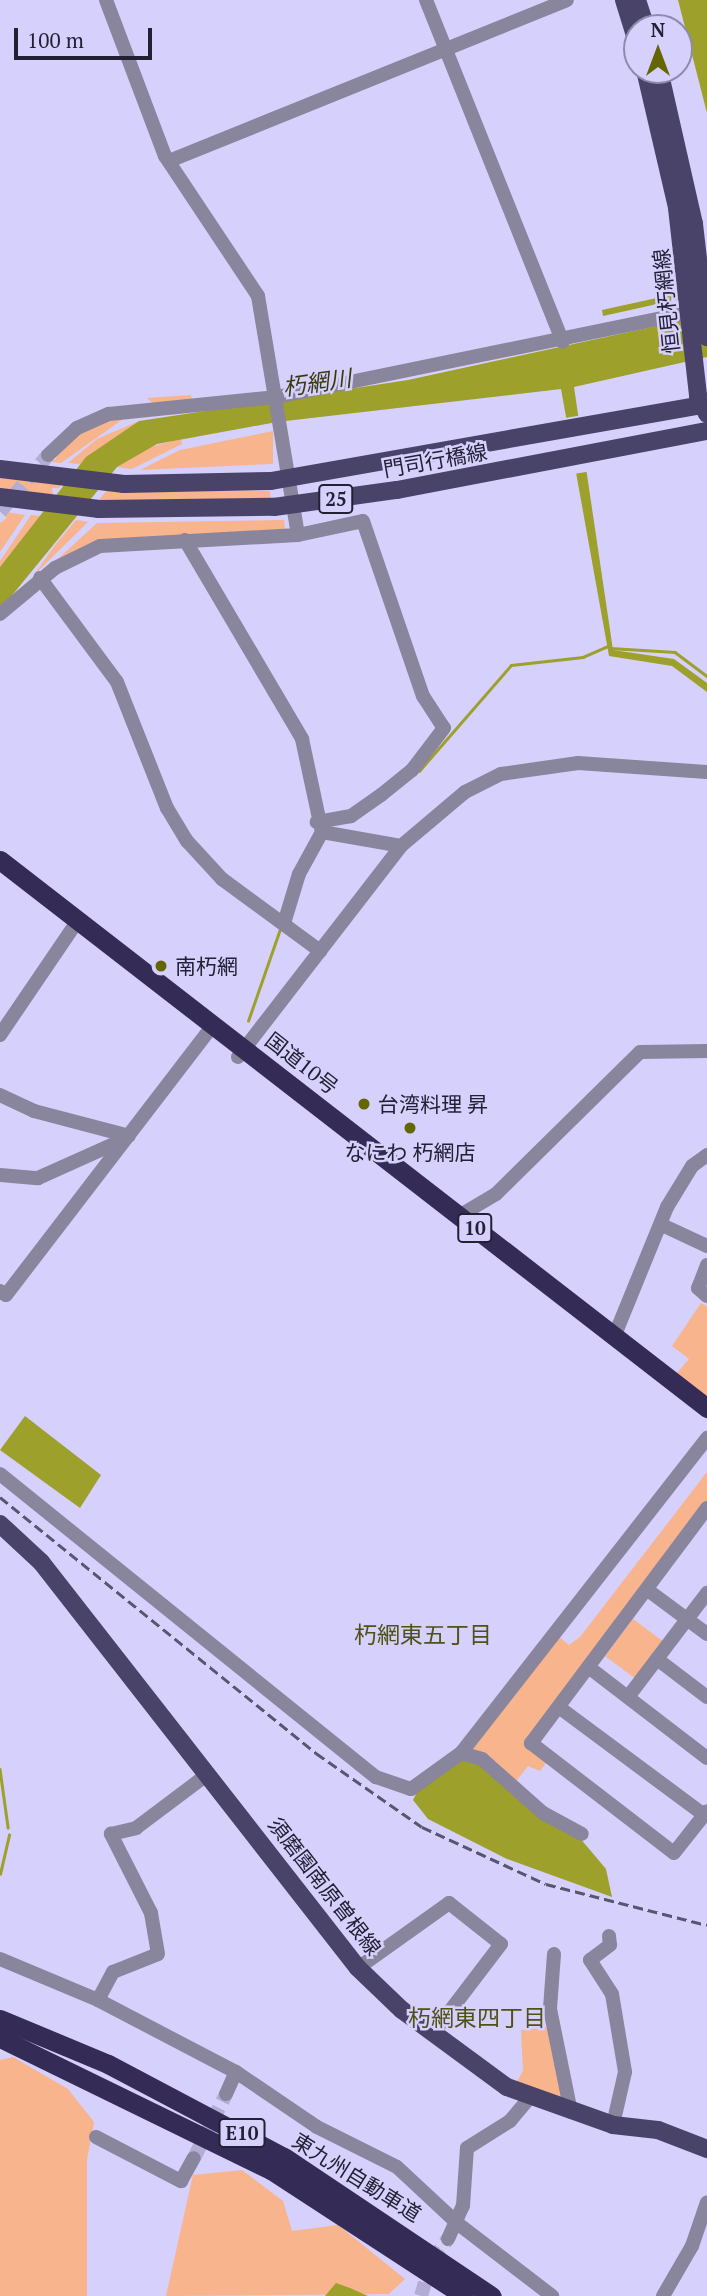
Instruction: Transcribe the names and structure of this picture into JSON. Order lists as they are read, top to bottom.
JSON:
{
  "streets": {
    "highway": [
      "国道10号",
      "10",
      "E10",
      "東九州自動車道"
    ],
    "main road": [
      "恒見朽網線",
      "門司行橋線",
      "25",
      "須磨園南原曽根線"
    ]
  },
  "crossings": [
    ["恒見朽網線", "門司行橋線"]
  ],
  "districts": ["朽網東五丁目", "朽網東四丁目"],
  "water": ["朽網川"],
  "places": ["南朽網", "台湾料理 昇", "なにわ 朽網店"],
  "scale_bar": "100 m",
  "north": "top"
}
